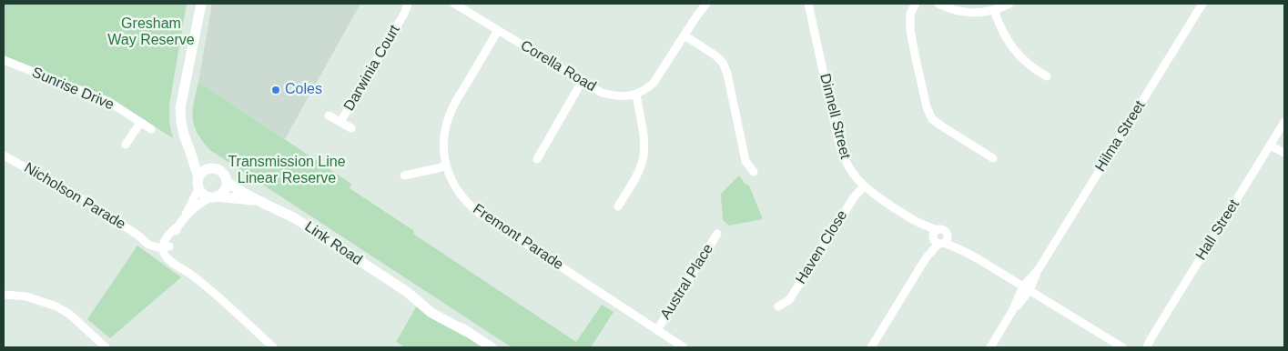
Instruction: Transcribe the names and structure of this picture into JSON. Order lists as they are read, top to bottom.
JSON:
{
  "streets": {
    "street": [
      "Corella Road",
      "Darwinia Court",
      "Sunrise Drive",
      "Dinnell Street",
      "Hilma Street",
      "Nicholson Parade",
      "Hall Street",
      "Fremont Parade",
      "Link Road",
      "Haven Close",
      "Austral Place"
    ]
  },
  "crossings": [
    ["Corella Road", "Fremont Parade"],
    ["Dinnell Street", "Hilma Street"],
    ["Dinnell Street", "Haven Close"],
    ["Fremont Parade", "Austral Place"]
  ],
  "parks": ["Gresham Way Reserve", "Transmission Line Linear Reserve"],
  "places": ["Coles"]
}
